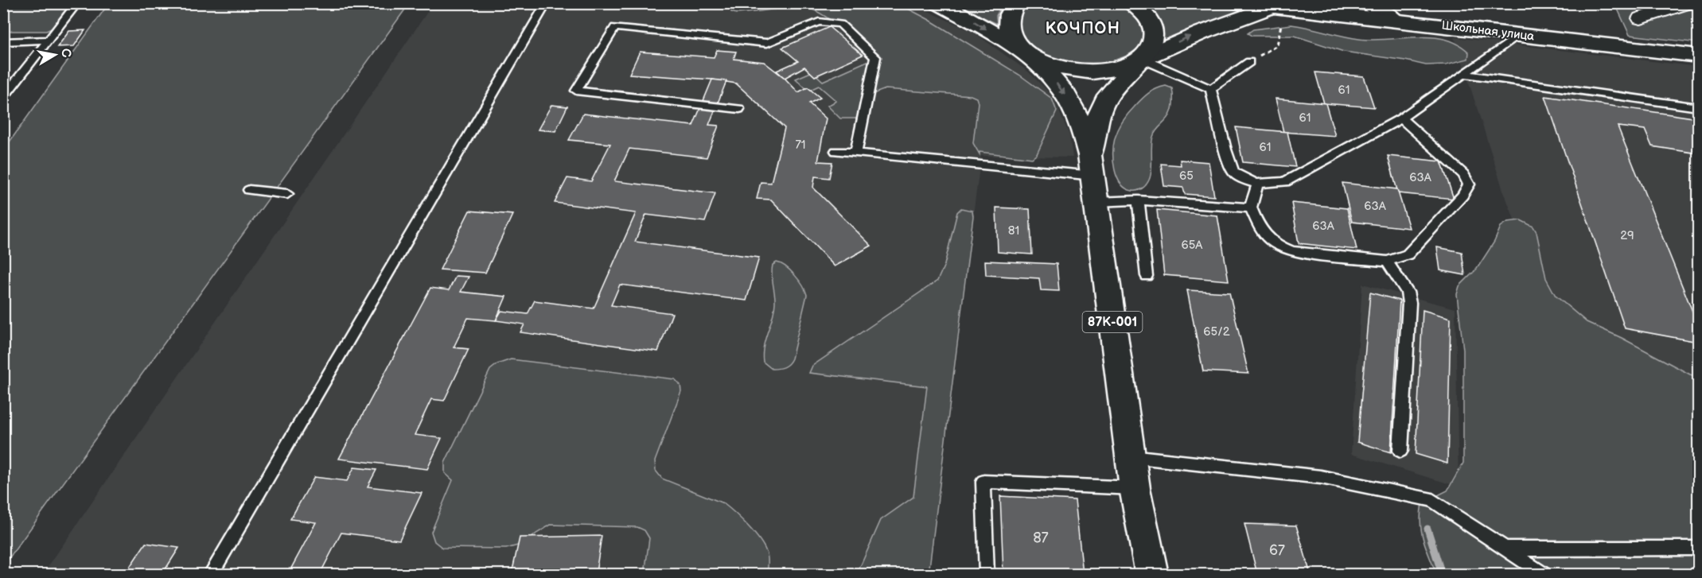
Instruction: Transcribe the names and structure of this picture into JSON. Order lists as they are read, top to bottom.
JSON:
{
  "streets": {
    "main road": ["Школьная улица", "87К-001"]
  },
  "districts": ["КОЧПОН"],
  "house_numbers": [
    "61",
    "61",
    "71",
    "61",
    "65",
    "63А",
    "63А",
    "63А",
    "81",
    "29",
    "65А",
    "65/2",
    "87",
    "67"
  ],
  "north": "right"
}
